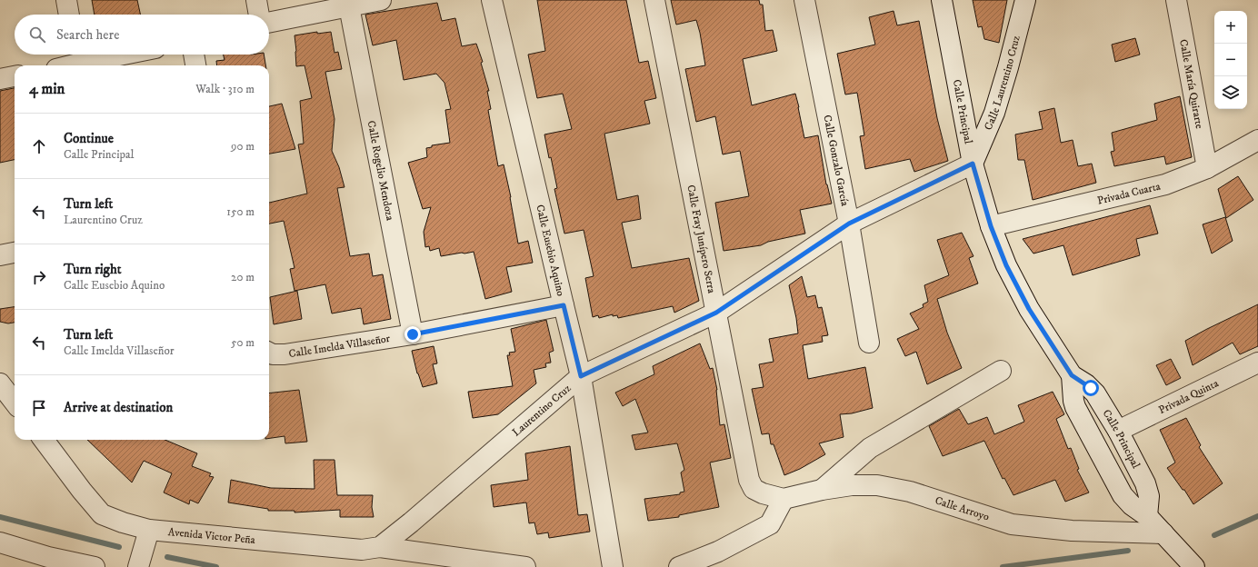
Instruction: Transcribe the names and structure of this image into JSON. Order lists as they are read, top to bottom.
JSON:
{
  "streets": {
    "street": [
      "Calle Laurentino Cruz",
      "Calle María Quirarte",
      "Calle Principal",
      "Calle Gonzalo García",
      "Calle Rogelio Mendoza",
      "Privada Cuarta",
      "Calle Fray Junípero Serra",
      "Calle Eusebio Aquino",
      "Calle Imelda Villaseñor",
      "Privada Quinta",
      "Laurentino Cruz",
      "Calle Arroyo",
      "Avenida Victor Peña"
    ]
  },
  "crossings": [
    ["Calle Laurentino Cruz", "Calle Principal"],
    ["Calle Laurentino Cruz", "Laurentino Cruz"],
    ["Calle María Quirarte", "Privada Cuarta"],
    ["Calle Principal", "Privada Cuarta"],
    ["Calle Principal", "Privada Quinta"],
    ["Calle Principal", "Laurentino Cruz"],
    ["Calle Principal", "Calle Arroyo"],
    ["Calle Gonzalo García", "Laurentino Cruz"],
    ["Calle Rogelio Mendoza", "Calle Imelda Villaseñor"],
    ["Calle Fray Junípero Serra", "Laurentino Cruz"],
    ["Calle Fray Junípero Serra", "Calle Arroyo"],
    ["Calle Eusebio Aquino", "Calle Imelda Villaseñor"],
    ["Calle Eusebio Aquino", "Laurentino Cruz"],
    ["Laurentino Cruz", "Avenida Victor Peña"]
  ],
  "page": {
    "map_buttons": ["+", "−"],
    "search": "Search here",
    "heading": ["4 min", "Walk · 310 m"],
    "list": [
      ["Continue", "Calle Principal", "90 m"],
      ["Turn left", "Laurentino Cruz", "150 m"],
      ["Turn right", "Calle Eusebio Aquino", "20 m"],
      ["Turn left", "Calle Imelda Villaseñor", "50 m"],
      "Arrive at destination"
    ]
  }
}
